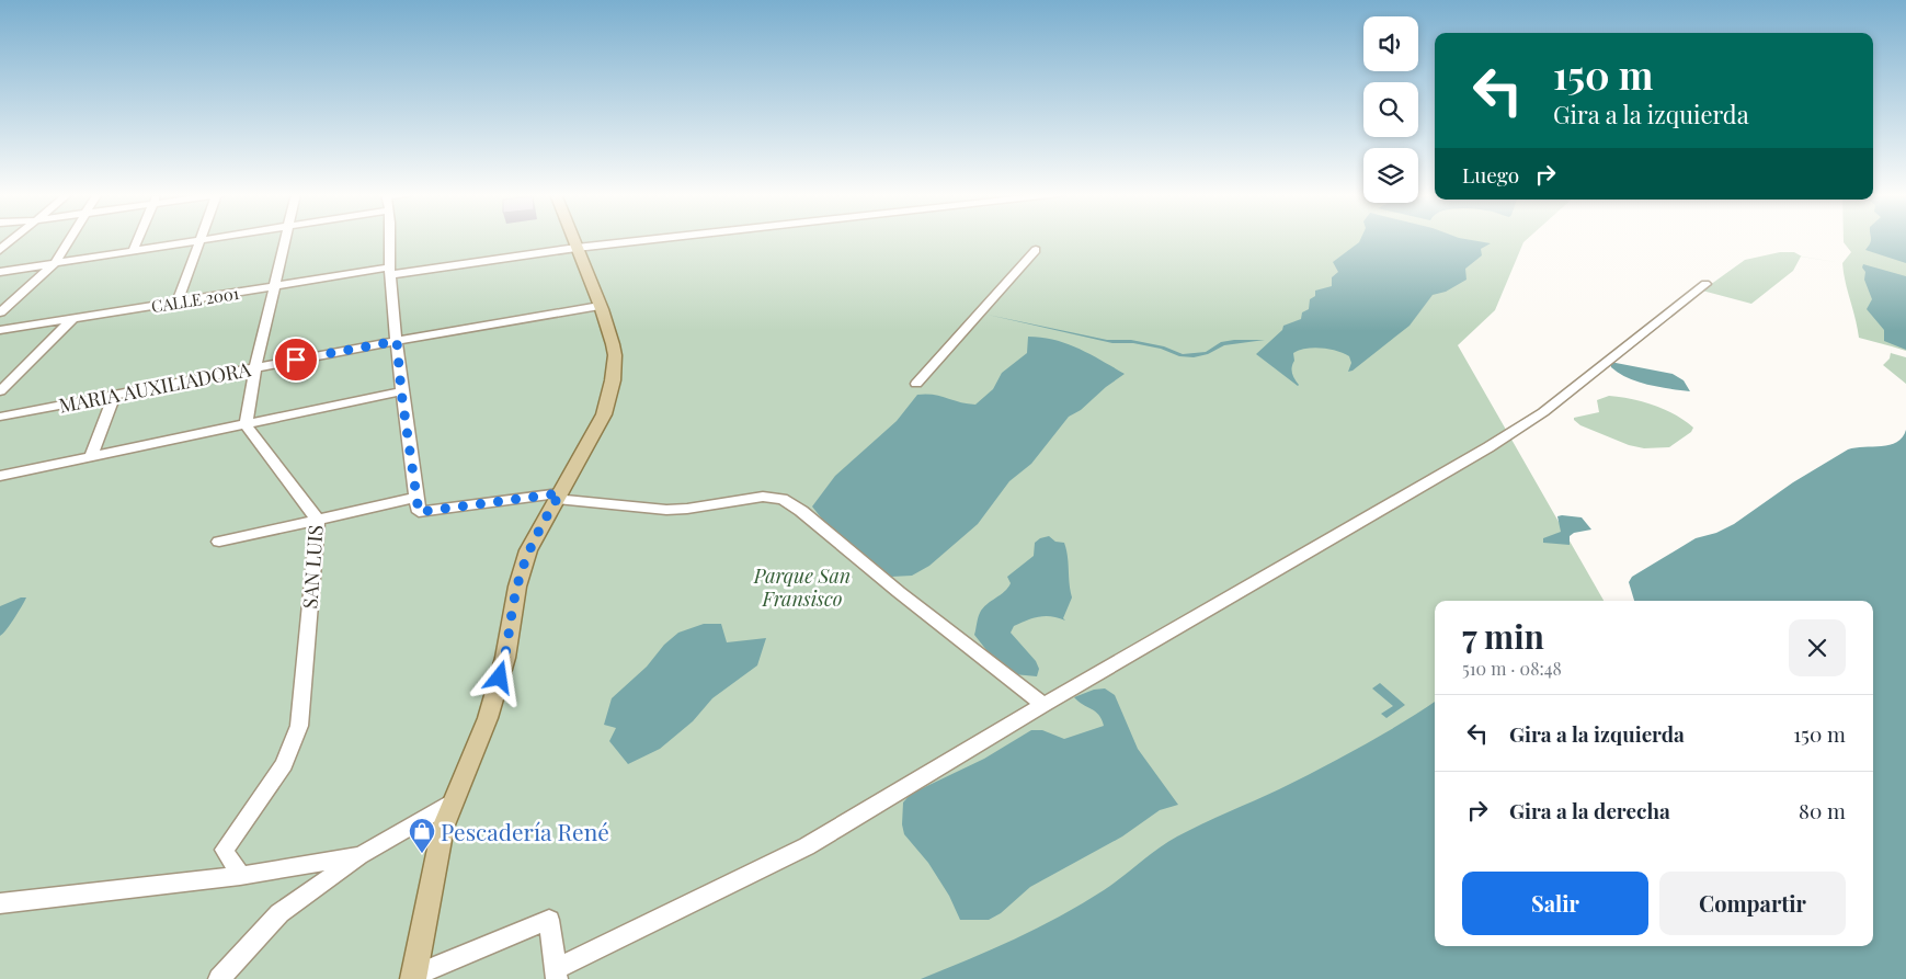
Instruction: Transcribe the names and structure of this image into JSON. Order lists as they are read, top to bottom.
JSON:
{
  "streets": {
    "street": ["CALLE 2001", "MARIA AUXILIADORA", "SAN LUIS"]
  },
  "parks": ["Parque San Fransisco"],
  "places": {
    "shop": ["Pescadería René"]
  },
  "page": {
    "turn": ["150 m", "Gira a la izquierda"],
    "then": "Luego",
    "heading": ["7 min", "510 m · 08:48"],
    "list": [
      {
        "name": "Gira a la izquierda",
        "value": "150 m"
      },
      {
        "name": "Gira a la derecha",
        "value": "80 m"
      }
    ],
    "buttons": ["Salir", "Compartir"]
  }
}
